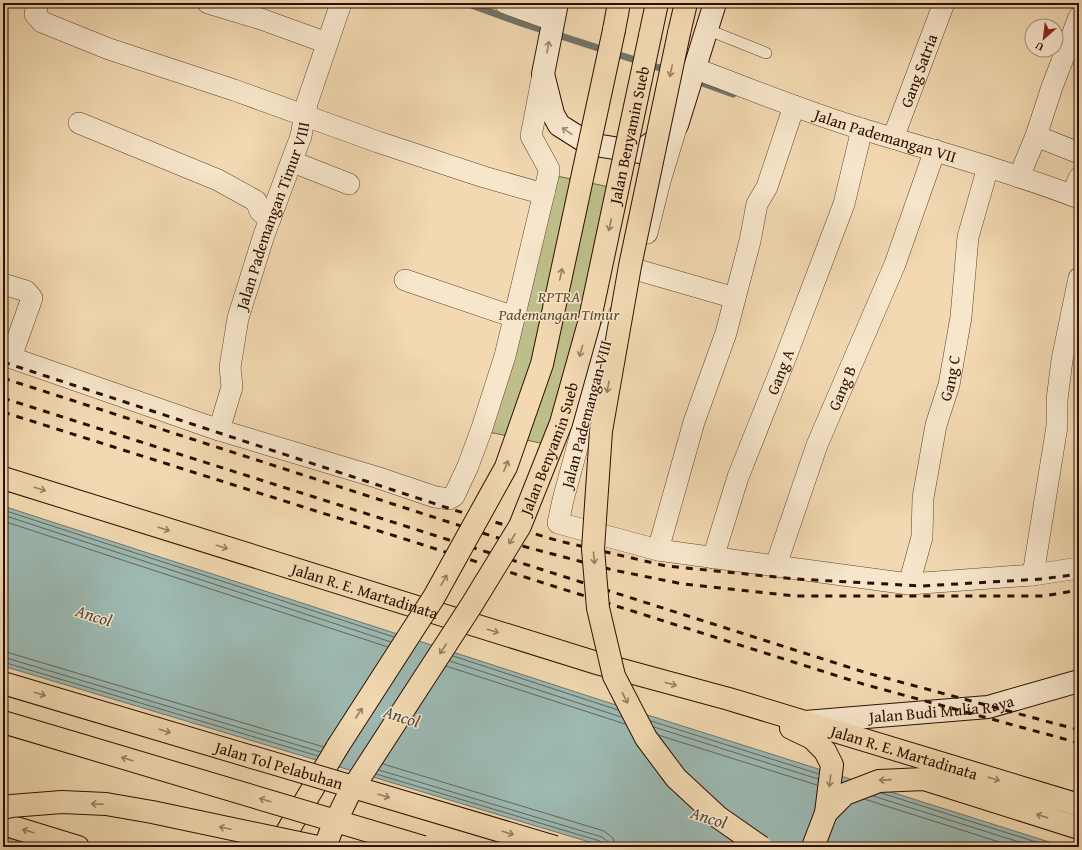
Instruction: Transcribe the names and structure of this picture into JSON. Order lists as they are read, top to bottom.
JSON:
{
  "streets": {
    "main road": [
      "Jalan Benyamin Sueb",
      "Jalan Pademangan VIII",
      "Jalan R. E. Martadinata",
      "Jalan Budi Mulia Raya",
      "Jalan Tol Pelabuhan"
    ],
    "street": [
      "Gang Satria",
      "Jalan Pademangan VII",
      "Jalan Pademangan Timur VIII",
      "Gang A",
      "Gang C",
      "Gang B"
    ]
  },
  "crossings": [
    ["Gang Satria", "Jalan Pademangan VII"],
    ["Jalan Pademangan VII", "Gang A"],
    ["Jalan Pademangan VII", "Gang C"],
    ["Jalan Pademangan VII", "Gang B"],
    ["Jalan Pademangan VII", "Jalan Pademangan VIII"],
    ["Jalan R. E. Martadinata", "Jalan Budi Mulia Raya"]
  ],
  "water": ["Ancol"],
  "parks": ["RPTRA Pademangan Timur"],
  "north": "bottom left"
}
